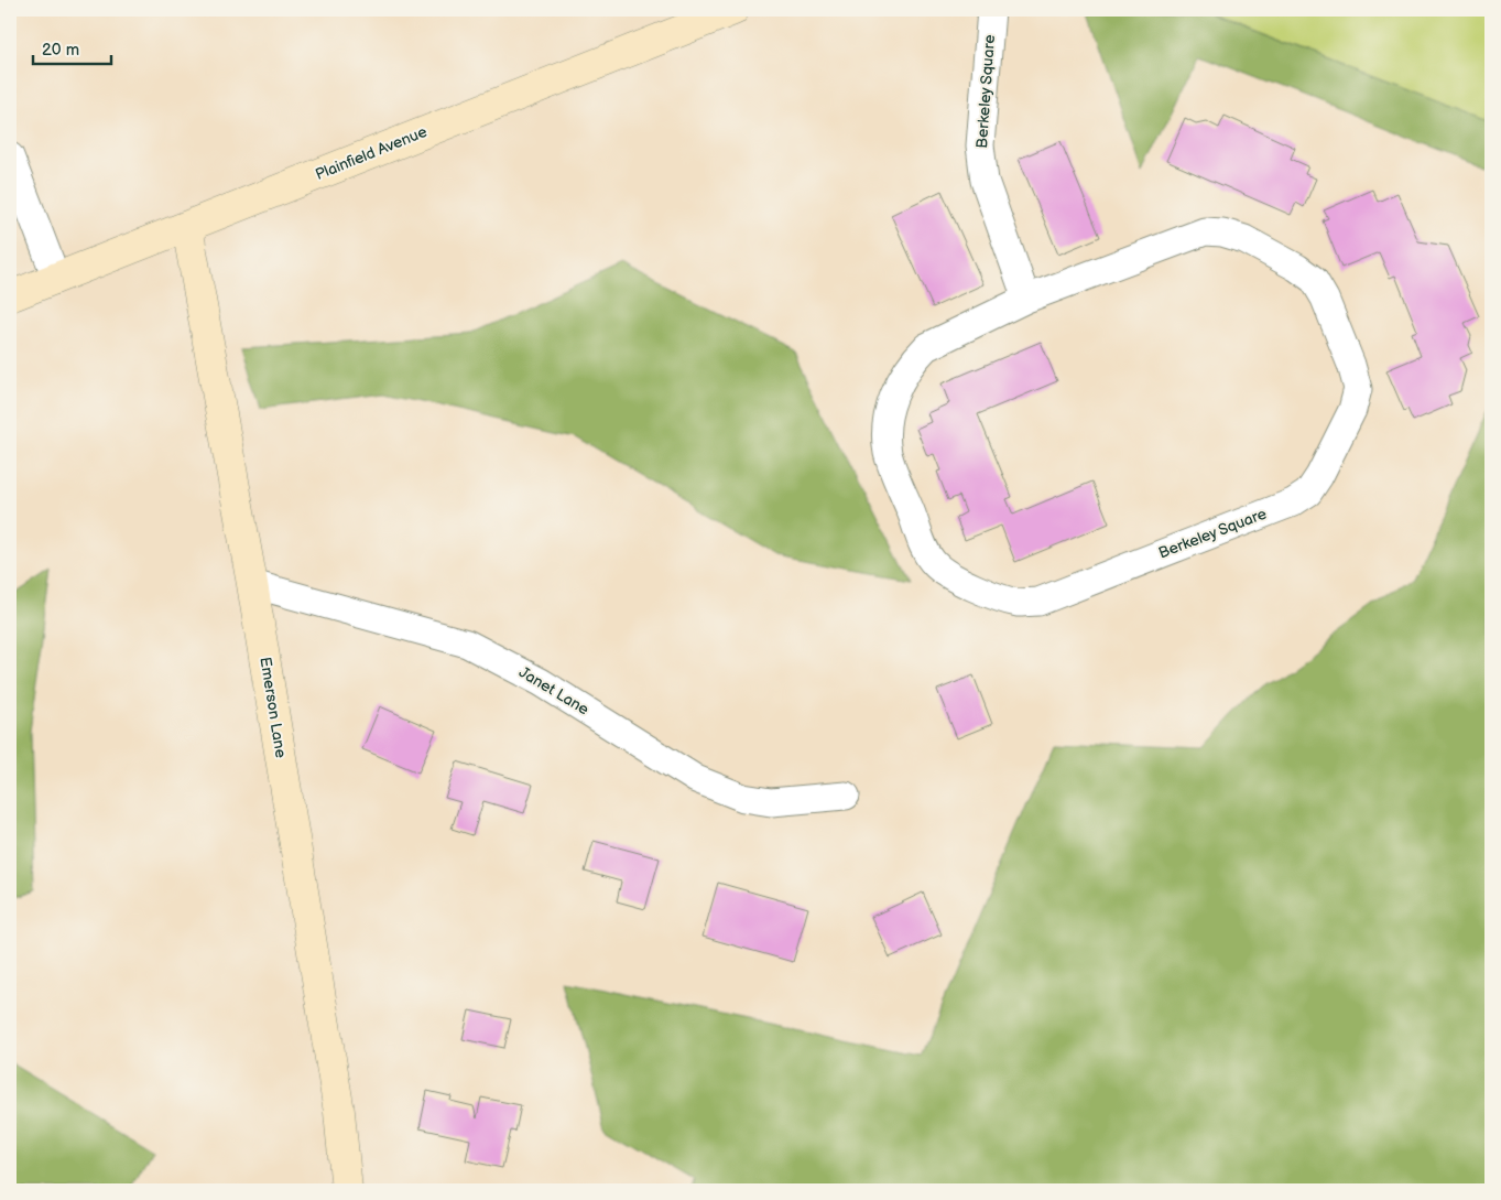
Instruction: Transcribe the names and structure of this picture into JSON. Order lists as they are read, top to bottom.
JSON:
{
  "streets": {
    "street": [
      "Berkeley Square",
      "Plainfield Avenue",
      "Janet Lane",
      "Emerson Lane"
    ]
  },
  "crossings": [
    ["Plainfield Avenue", "Emerson Lane"],
    ["Janet Lane", "Emerson Lane"]
  ],
  "scale_bar": "20 m"
}
